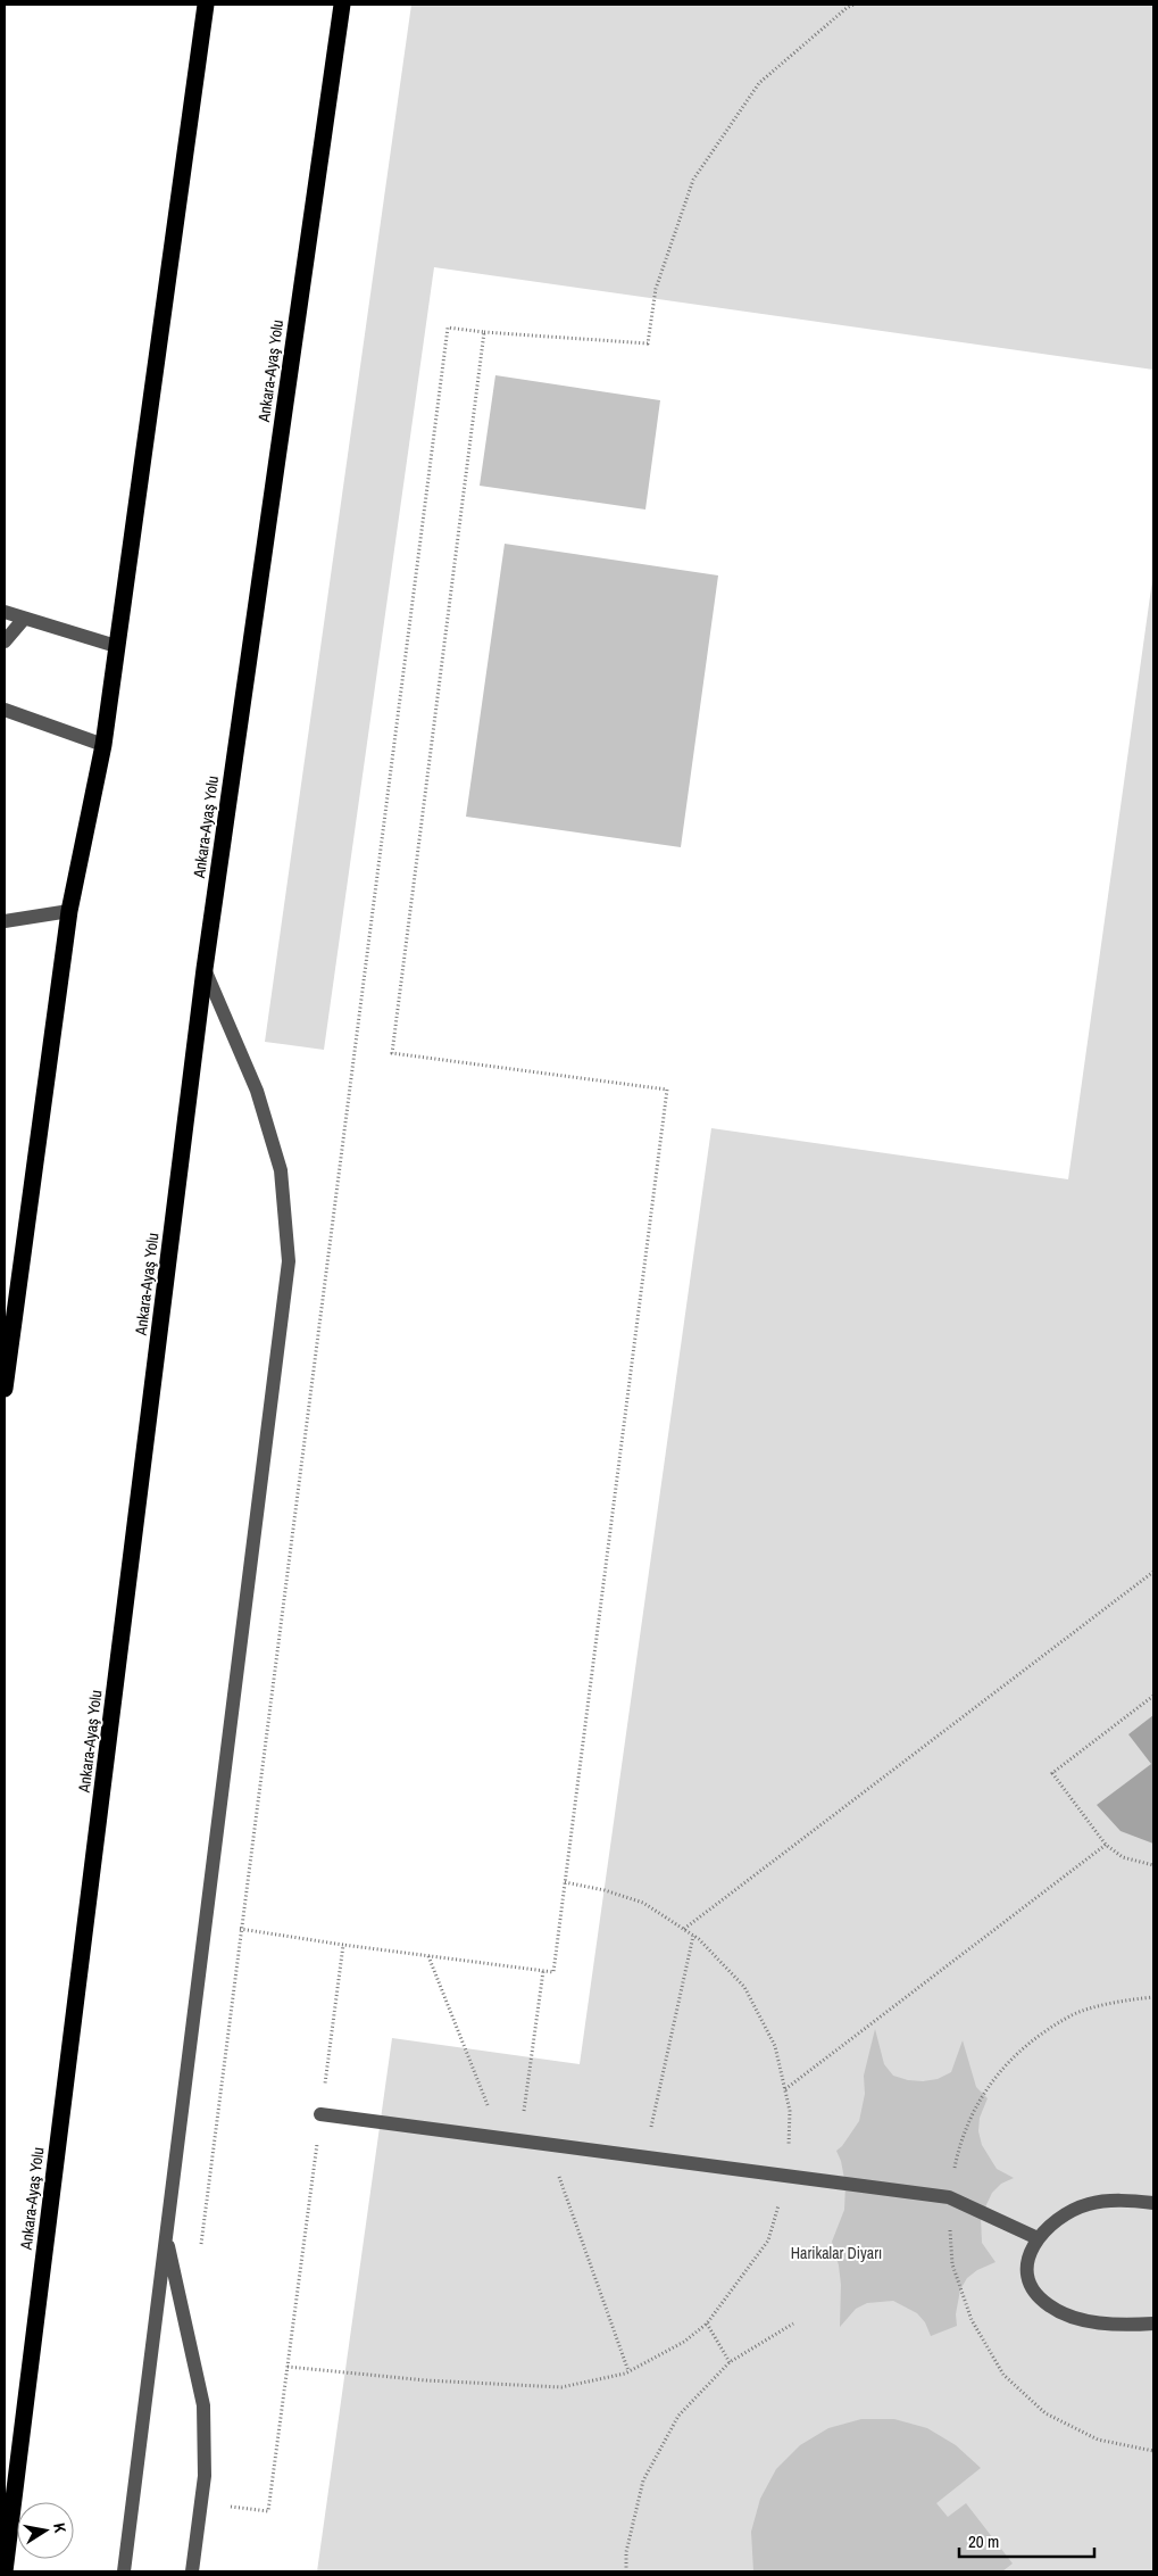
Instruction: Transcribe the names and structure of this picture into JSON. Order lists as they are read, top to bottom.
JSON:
{
  "streets": {
    "highway": ["Ankara-Ayaş Yolu"]
  },
  "parks": ["Harikalar Diyarı"],
  "scale_bar": "20 m",
  "north": "right"
}
